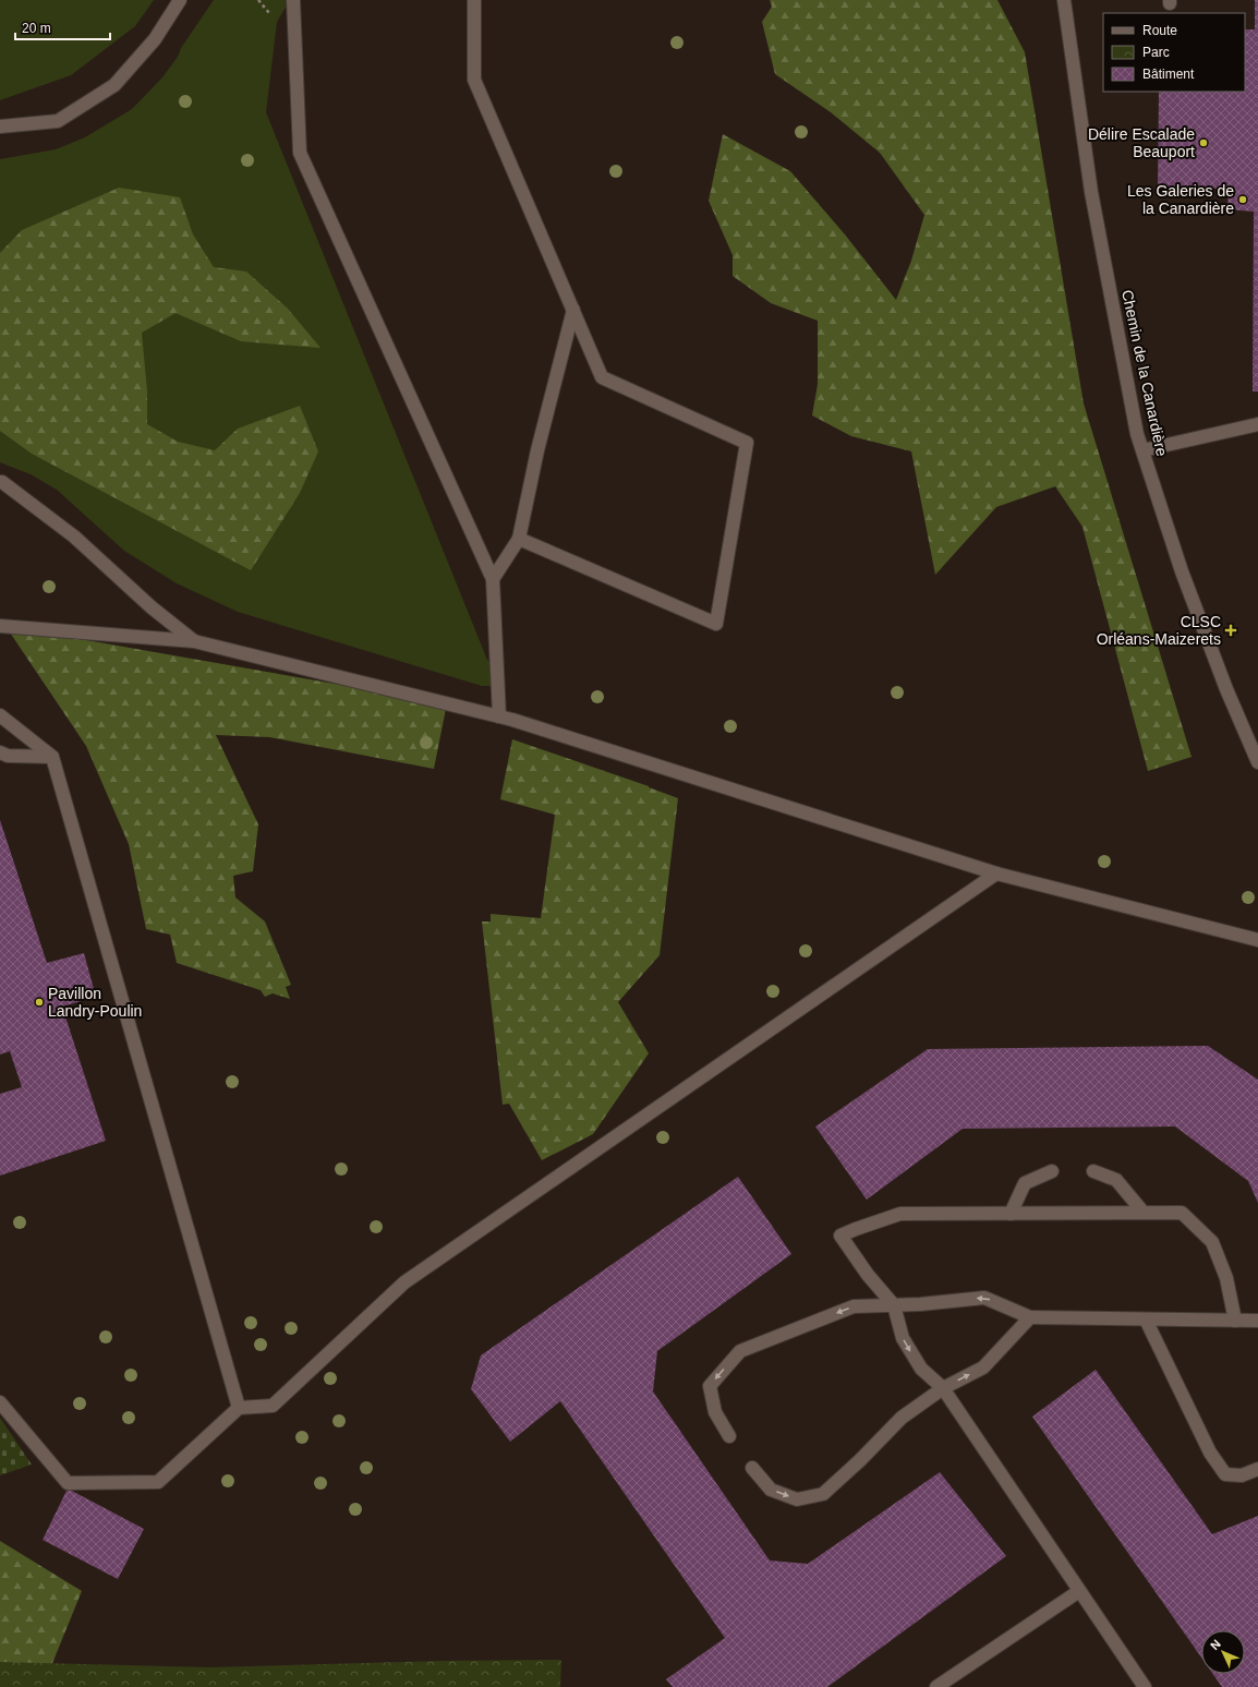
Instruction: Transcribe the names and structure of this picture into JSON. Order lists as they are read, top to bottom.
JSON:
{
  "streets": {
    "main road": ["Chemin de la Canardière"]
  },
  "places": {
    "other": ["Délire Escalade Beauport", "Les Galeries de la Canardière", "Pavillon Landry-Poulin"],
    "health": ["CLSC Orléans-Maizerets"]
  },
  "legend": ["Route", "Parc", "Bâtiment"],
  "scale_bar": "20 m",
  "north": "top left"
}
